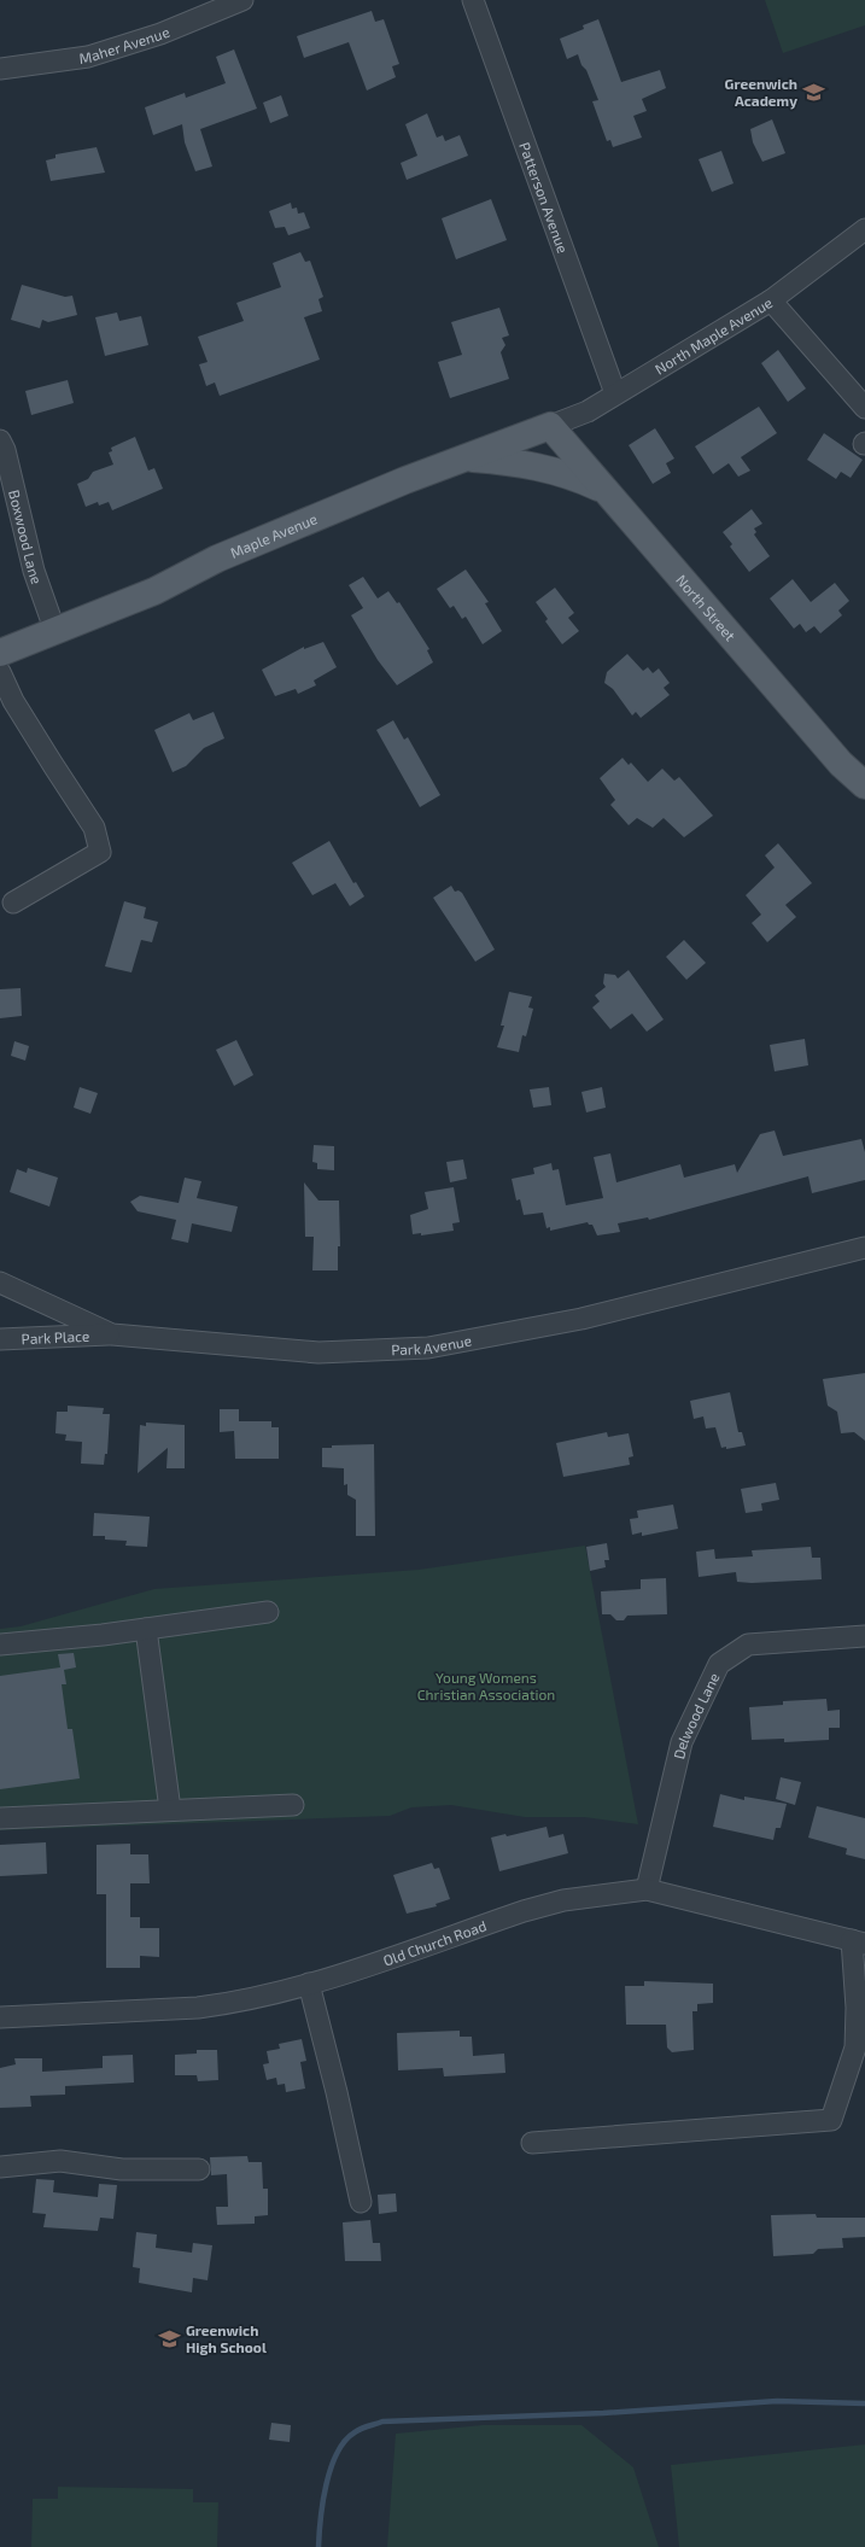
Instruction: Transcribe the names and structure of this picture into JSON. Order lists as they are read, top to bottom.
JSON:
{
  "streets": {
    "main road": ["Maple Avenue", "North Street"],
    "street": [
      "Maher Avenue",
      "Patterson Avenue",
      "North Maple Avenue",
      "Boxwood Lane",
      "Park Place",
      "Park Avenue",
      "Delwood Lane",
      "Old Church Road"
    ]
  },
  "crossings": [
    ["Patterson Avenue", "North Maple Avenue"],
    ["North Maple Avenue", "Maple Avenue"],
    ["North Maple Avenue", "North Street"],
    ["Maple Avenue", "Boxwood Lane"],
    ["Maple Avenue", "North Street"],
    ["Park Place", "Park Avenue"],
    ["Delwood Lane", "Old Church Road"]
  ],
  "parks": ["Young Womens Christian Association"],
  "places": {
    "school or university": ["Greenwich Academy", "Greenwich High School"]
  }
}
